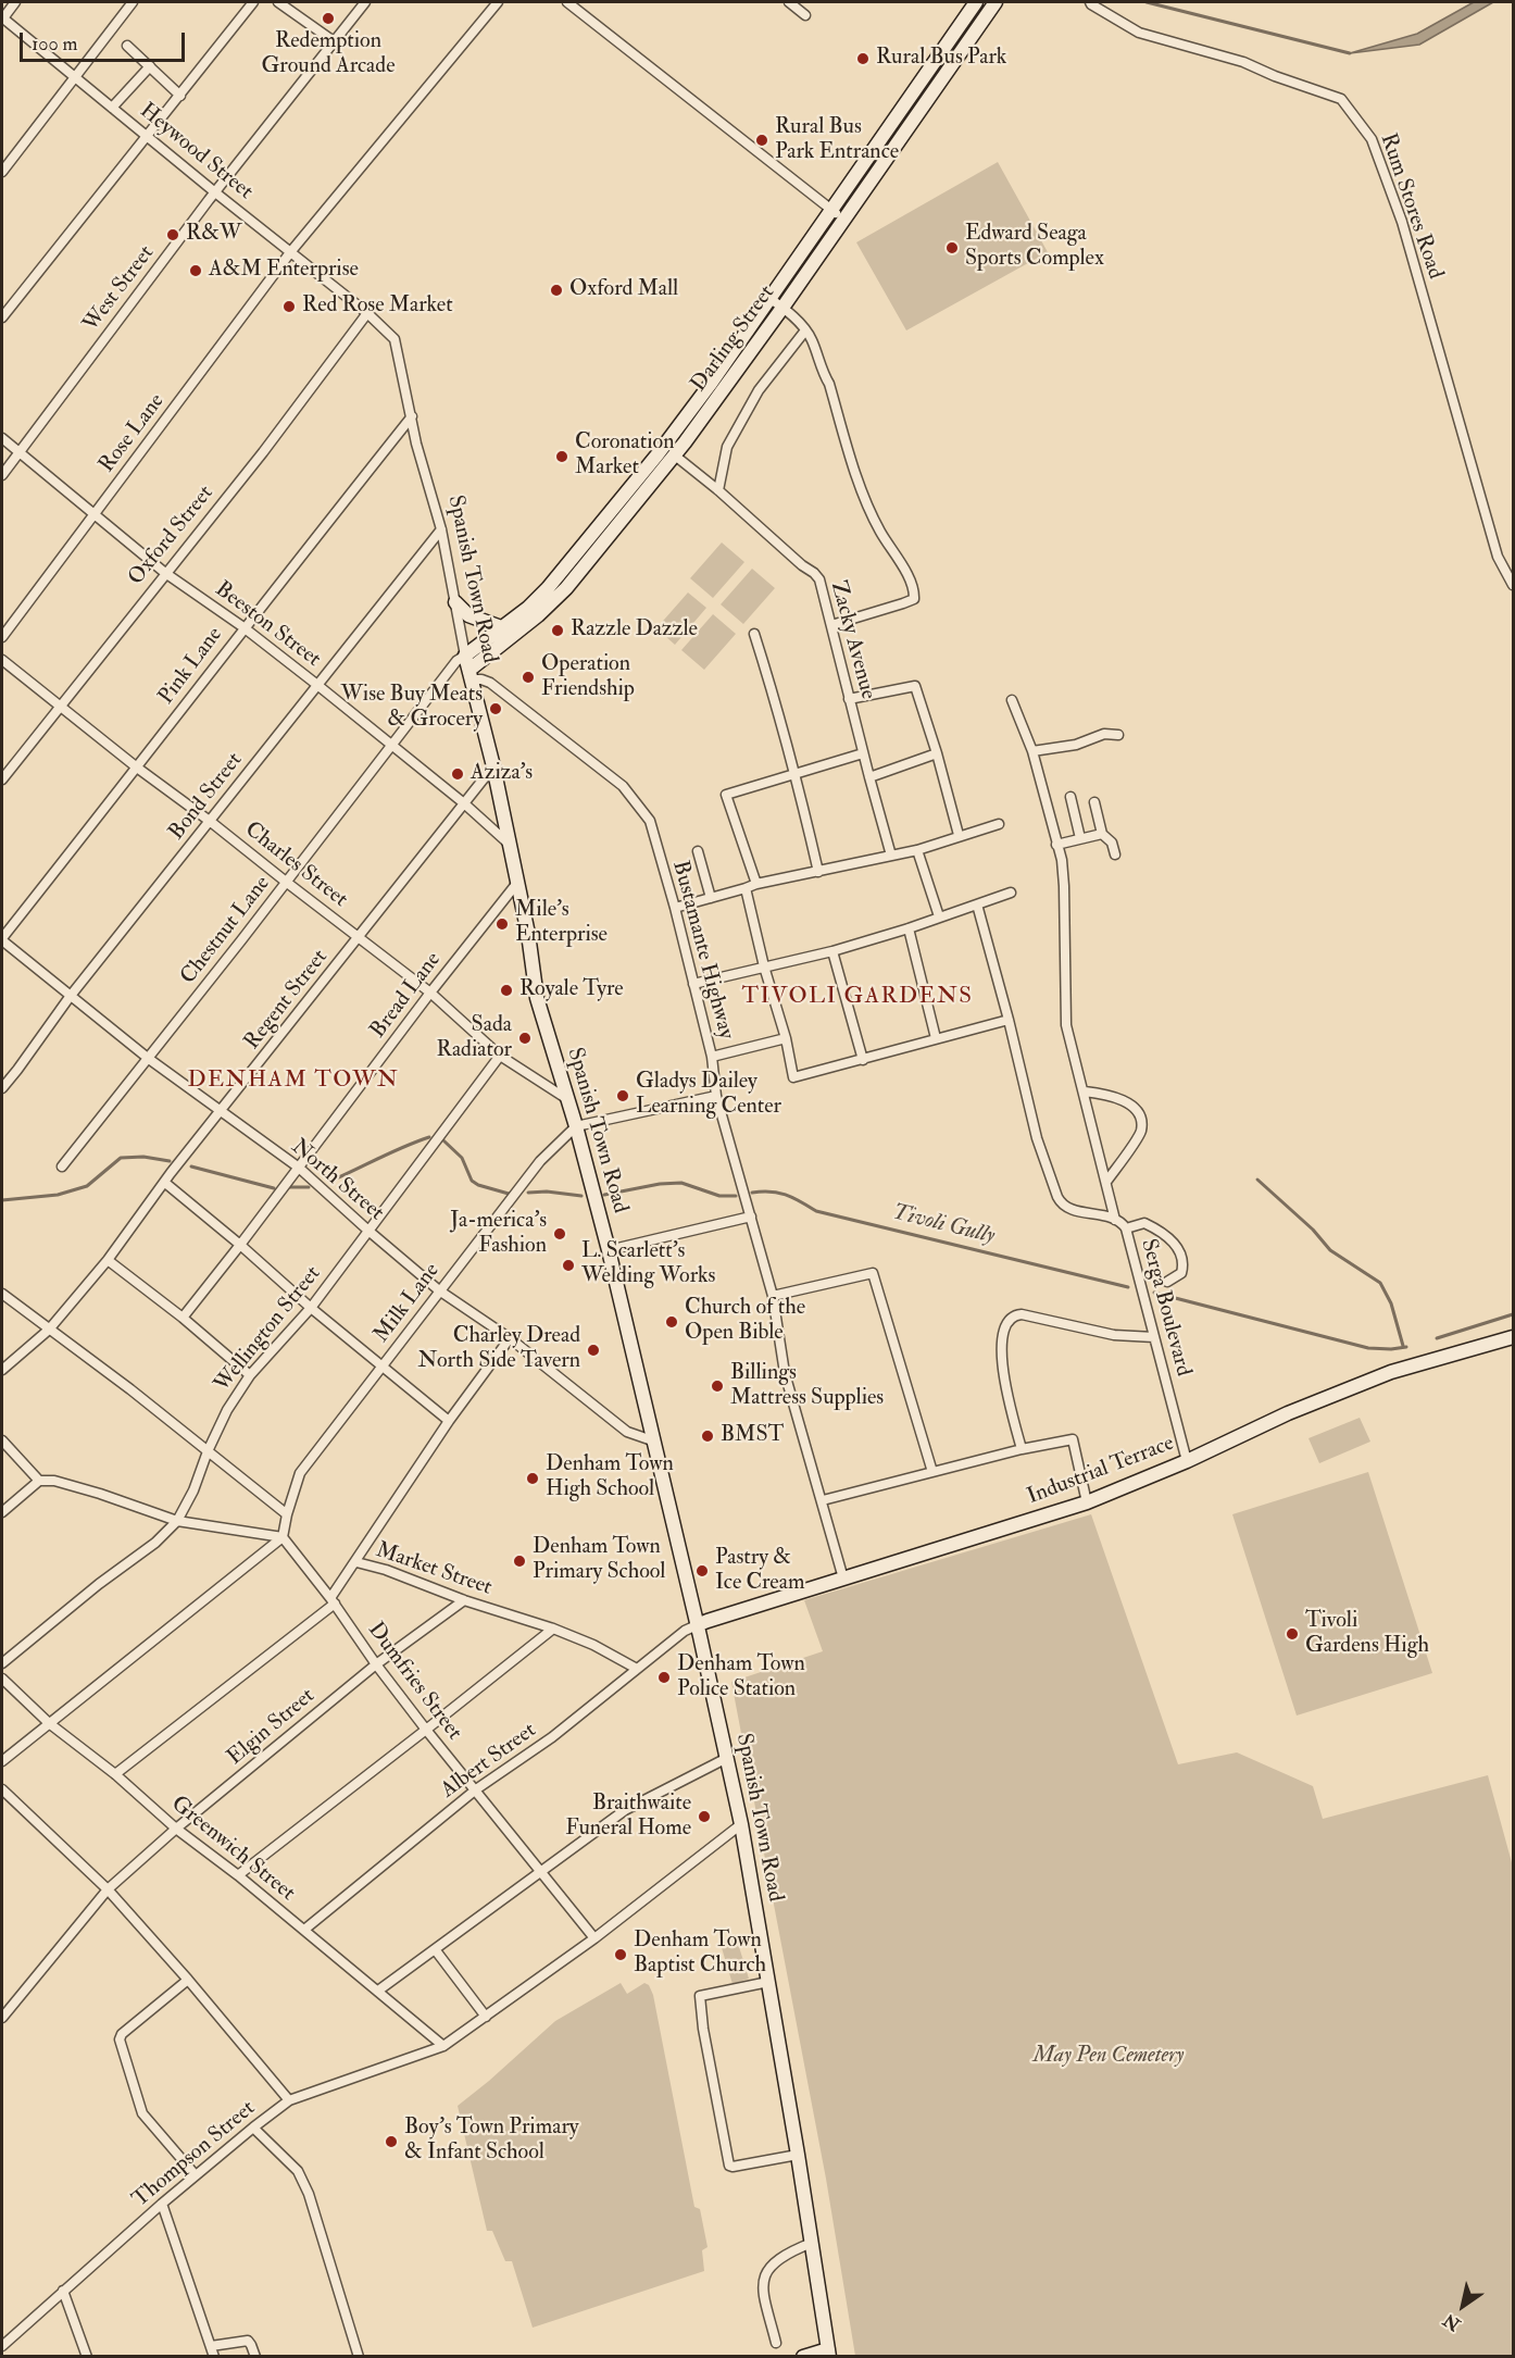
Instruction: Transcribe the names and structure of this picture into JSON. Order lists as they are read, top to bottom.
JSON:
{
  "streets": {
    "street": [
      "Heywood Street",
      "Rum Stores Road",
      "West Street",
      "Darling Street",
      "Rose Lane",
      "Oxford Street",
      "Spanish Town Road",
      "Beeston Street",
      "Zacky Avenue",
      "Pink Lane",
      "Bond Street",
      "Charles Street",
      "Chestnut Lane",
      "Bustamante Highway",
      "Bread Lane",
      "Regent Street",
      "North Street",
      "Milk Lane",
      "Serga Boulevard",
      "Wellington Street",
      "Industrial Terrace",
      "Market Street",
      "Dumfries Street",
      "Elgin Street",
      "Albert Street",
      "Greenwich Street",
      "Thompson Street"
    ]
  },
  "crossings": [
    ["Heywood Street", "West Street"],
    ["Heywood Street", "Rose Lane"],
    ["Heywood Street", "Oxford Street"],
    ["Heywood Street", "Spanish Town Road"],
    ["West Street", "Beeston Street"],
    ["Darling Street", "Spanish Town Road"],
    ["Darling Street", "Zacky Avenue"],
    ["Darling Street", "Chestnut Lane"],
    ["Darling Street", "Bustamante Highway"],
    ["Rose Lane", "Beeston Street"],
    ["Oxford Street", "Spanish Town Road"],
    ["Oxford Street", "Beeston Street"],
    ["Oxford Street", "Charles Street"],
    ["Spanish Town Road", "Beeston Street"],
    ["Spanish Town Road", "Pink Lane"],
    ["Spanish Town Road", "Bond Street"],
    ["Spanish Town Road", "Charles Street"],
    ["Spanish Town Road", "Chestnut Lane"],
    ["Spanish Town Road", "Bustamante Highway"],
    ["Spanish Town Road", "Bread Lane"],
    ["Spanish Town Road", "Regent Street"],
    ["Spanish Town Road", "North Street"],
    ["Spanish Town Road", "Milk Lane"],
    ["Spanish Town Road", "Industrial Terrace"],
    ["Spanish Town Road", "Albert Street"],
    ["Spanish Town Road", "Thompson Street"],
    ["Beeston Street", "Pink Lane"],
    ["Beeston Street", "Bond Street"],
    ["Beeston Street", "Chestnut Lane"],
    ["Beeston Street", "Regent Street"],
    ["Pink Lane", "Charles Street"],
    ["Pink Lane", "North Street"],
    ["Bond Street", "Charles Street"],
    ["Bond Street", "North Street"],
    ["Charles Street", "Chestnut Lane"],
    ["Charles Street", "Bread Lane"],
    ["Charles Street", "Regent Street"],
    ["Charles Street", "Wellington Street"],
    ["Chestnut Lane", "North Street"],
    ["Bustamante Highway", "Industrial Terrace"],
    ["Bread Lane", "North Street"],
    ["Regent Street", "North Street"],
    ["North Street", "Milk Lane"],
    ["North Street", "Wellington Street"],
    ["Serga Boulevard", "Industrial Terrace"],
    ["Industrial Terrace", "Albert Street"],
    ["Market Street", "Dumfries Street"],
    ["Market Street", "Elgin Street"],
    ["Market Street", "Albert Street"],
    ["Market Street", "Greenwich Street"],
    ["Dumfries Street", "Elgin Street"],
    ["Dumfries Street", "Albert Street"],
    ["Dumfries Street", "Thompson Street"],
    ["Elgin Street", "Greenwich Street"],
    ["Albert Street", "Greenwich Street"],
    ["Greenwich Street", "Thompson Street"]
  ],
  "districts": ["TIVOLI GARDENS", "DENHAM TOWN"],
  "water": ["Tivoli Gully"],
  "parks": ["May Pen Cemetery"],
  "places": [
    "Redemption Ground Arcade",
    "Rural Bus Park",
    "Rural Bus Park Entrance",
    "R&W",
    "Edward Seaga Sports Complex",
    "A&M Enterprise",
    "Oxford Mall",
    "Red Rose Market",
    "Coronation Market",
    "Razzle Dazzle",
    "Operation Friendship",
    "Wise Buy Meats & Grocery",
    "Aziza's",
    "Mile's Enterprise",
    "Royale Tyre",
    "Sada Radiator",
    "Gladys Dailey Learning Center",
    "Ja-merica's Fashion",
    "L. Scarlett's Welding Works",
    "Church of the Open Bible",
    "Charley Dread North Side Tavern",
    "Billings Mattress Supplies",
    "BMST",
    "Denham Town High School",
    "Denham Town Primary School",
    "Pastry & Ice Cream",
    "Tivoli Gardens High",
    "Denham Town Police Station",
    "Braithwaite Funeral Home",
    "Denham Town Baptist Church",
    "Boy's Town Primary & Infant School"
  ],
  "scale_bar": "100 m",
  "north": "bottom left"
}
